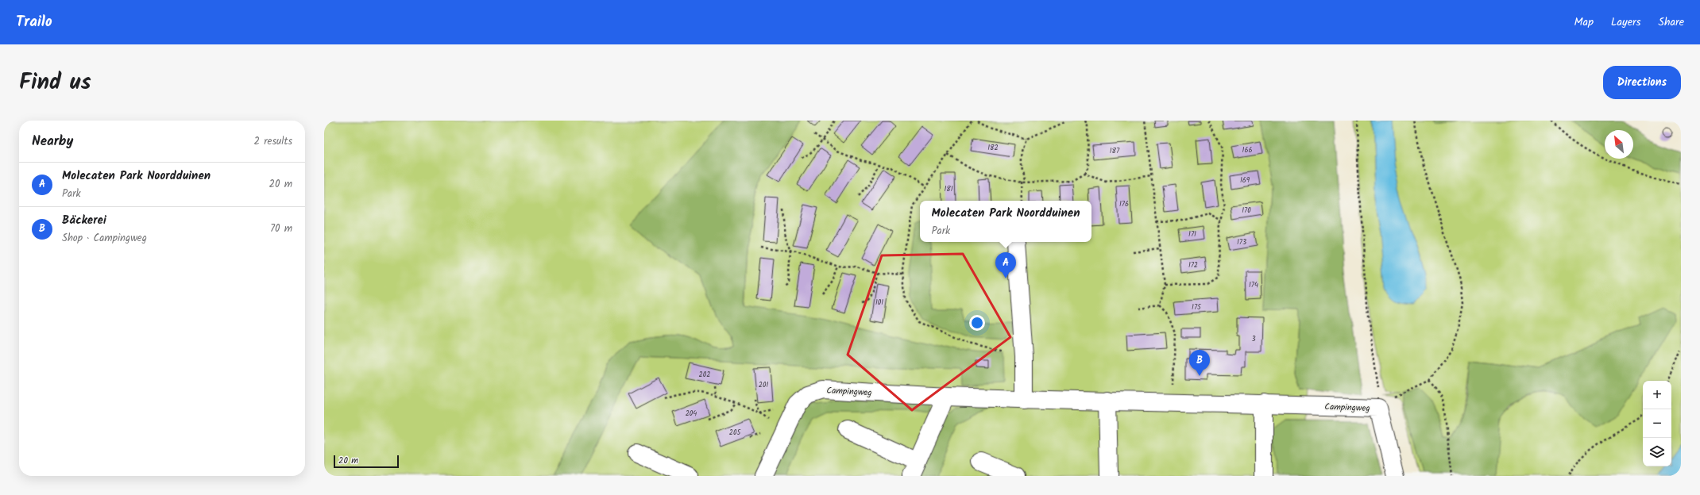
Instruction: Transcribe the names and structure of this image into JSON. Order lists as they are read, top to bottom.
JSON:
{
  "streets": {
    "street": ["Campingweg"]
  },
  "house_numbers": [
    "182",
    "166",
    "187",
    "169",
    "181",
    "176",
    "170",
    "171",
    "173",
    "172",
    "174",
    "101",
    "175",
    "3",
    "202",
    "201",
    "204",
    "205"
  ],
  "scale_bar": "20 m",
  "north": "top left",
  "page": {
    "header": "Trailo",
    "nav": ["Map", "Layers", "Share"],
    "title": "Find us",
    "buttons": "Directions",
    "heading": ["Nearby", "2 results"],
    "list": [
      {
        "mark": "A",
        "name": "Molecaten Park Noordduinen",
        "note": "Park",
        "value": "20 m"
      },
      {
        "mark": "B",
        "name": "Bäckerei",
        "note": "Shop · Campingweg",
        "value": "70 m"
      }
    ],
    "popup": ["Molecaten Park Noordduinen", "Park"],
    "pins": ["A", "B"],
    "map_buttons": ["+", "−"],
    "scale": "20 m"
  }
}
